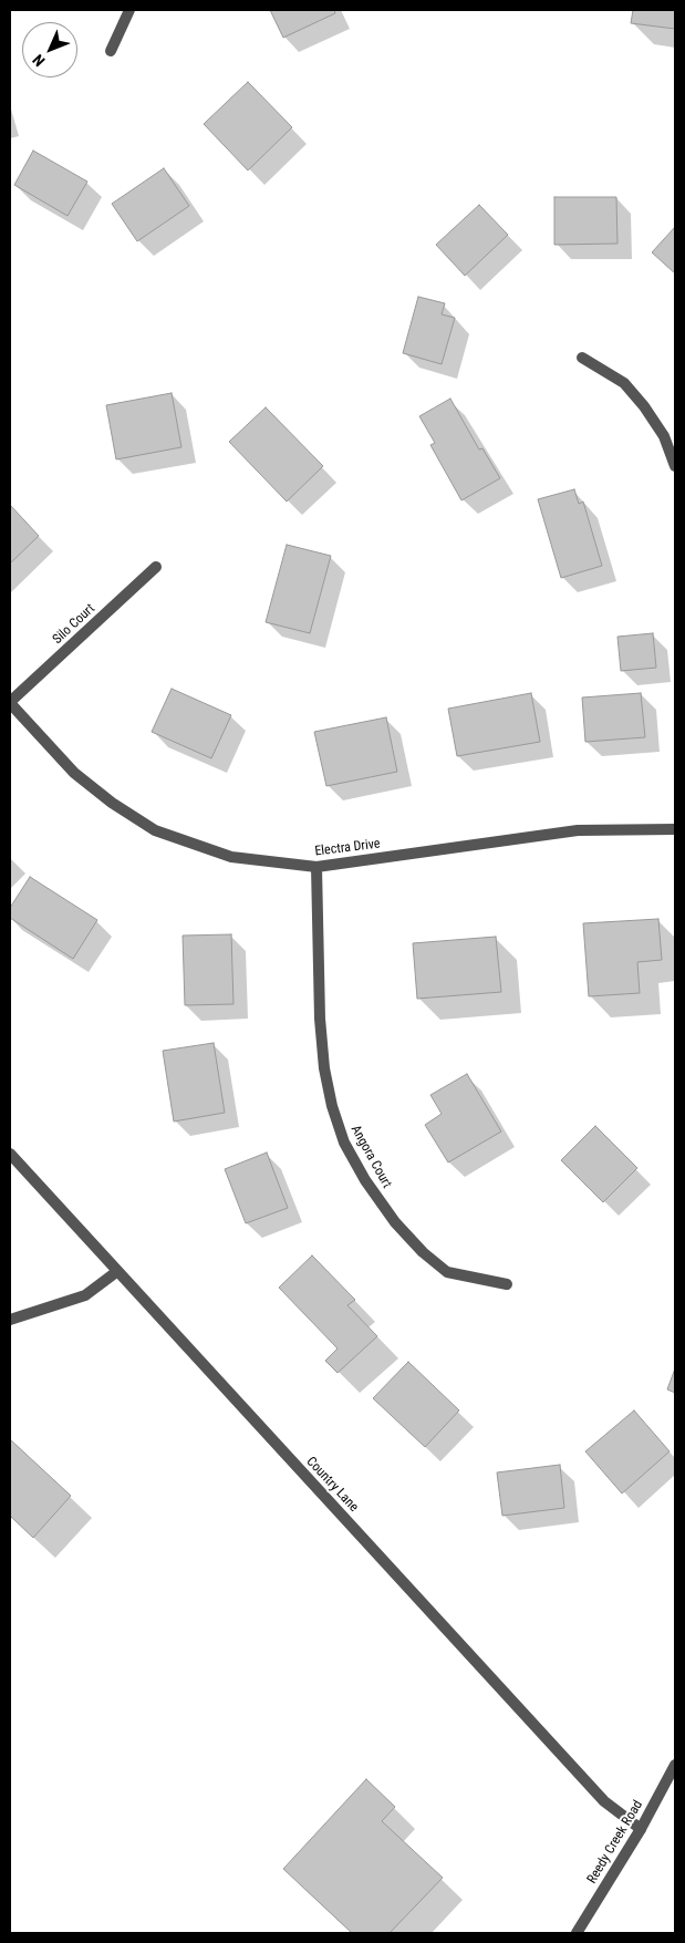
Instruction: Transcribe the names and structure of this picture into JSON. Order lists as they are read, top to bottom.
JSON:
{
  "streets": {
    "street": [
      "Silo Court",
      "Electra Drive",
      "Angora Court",
      "Country Lane",
      "Reedy Creek Road"
    ]
  },
  "crossings": [
    ["Silo Court", "Electra Drive"],
    ["Electra Drive", "Angora Court"],
    ["Country Lane", "Reedy Creek Road"]
  ],
  "north": "bottom left"
}
